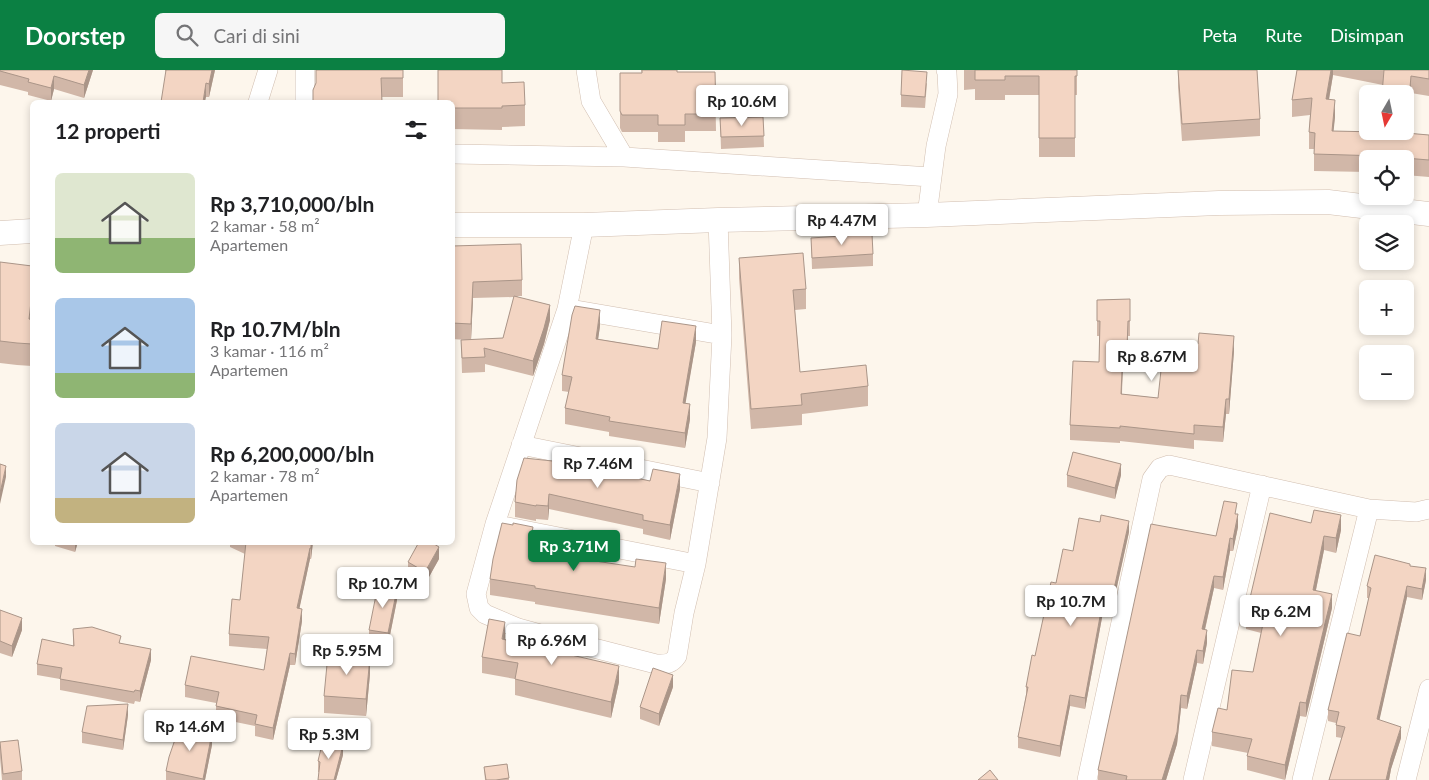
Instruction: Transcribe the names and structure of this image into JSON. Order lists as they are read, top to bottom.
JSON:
{
  "north": "bottom",
  "page": {
    "header": "Doorstep",
    "search": "Cari di sini",
    "nav": ["Peta", "Rute", "Disimpan"],
    "map_buttons": ["+", "−"],
    "price": [
      "Rp 10.6M",
      "Rp 4.47M",
      "Rp 8.67M",
      "Rp 7.46M",
      "Rp 3.71M",
      "Rp 10.7M",
      "Rp 10.7M",
      "Rp 6.2M",
      "Rp 6.96M",
      "Rp 5.95M",
      "Rp 14.6M",
      "Rp 5.3M"
    ],
    "heading": "12 properti",
    "list": [
      {
        "name": "Rp 3,710,000/bln",
        "note": "2 kamar · 58 m² · Apartemen"
      },
      {
        "name": "Rp 10.7M/bln",
        "note": "3 kamar · 116 m² · Apartemen"
      },
      {
        "name": "Rp 6,200,000/bln",
        "note": "2 kamar · 78 m² · Apartemen"
      }
    ]
  }
}
